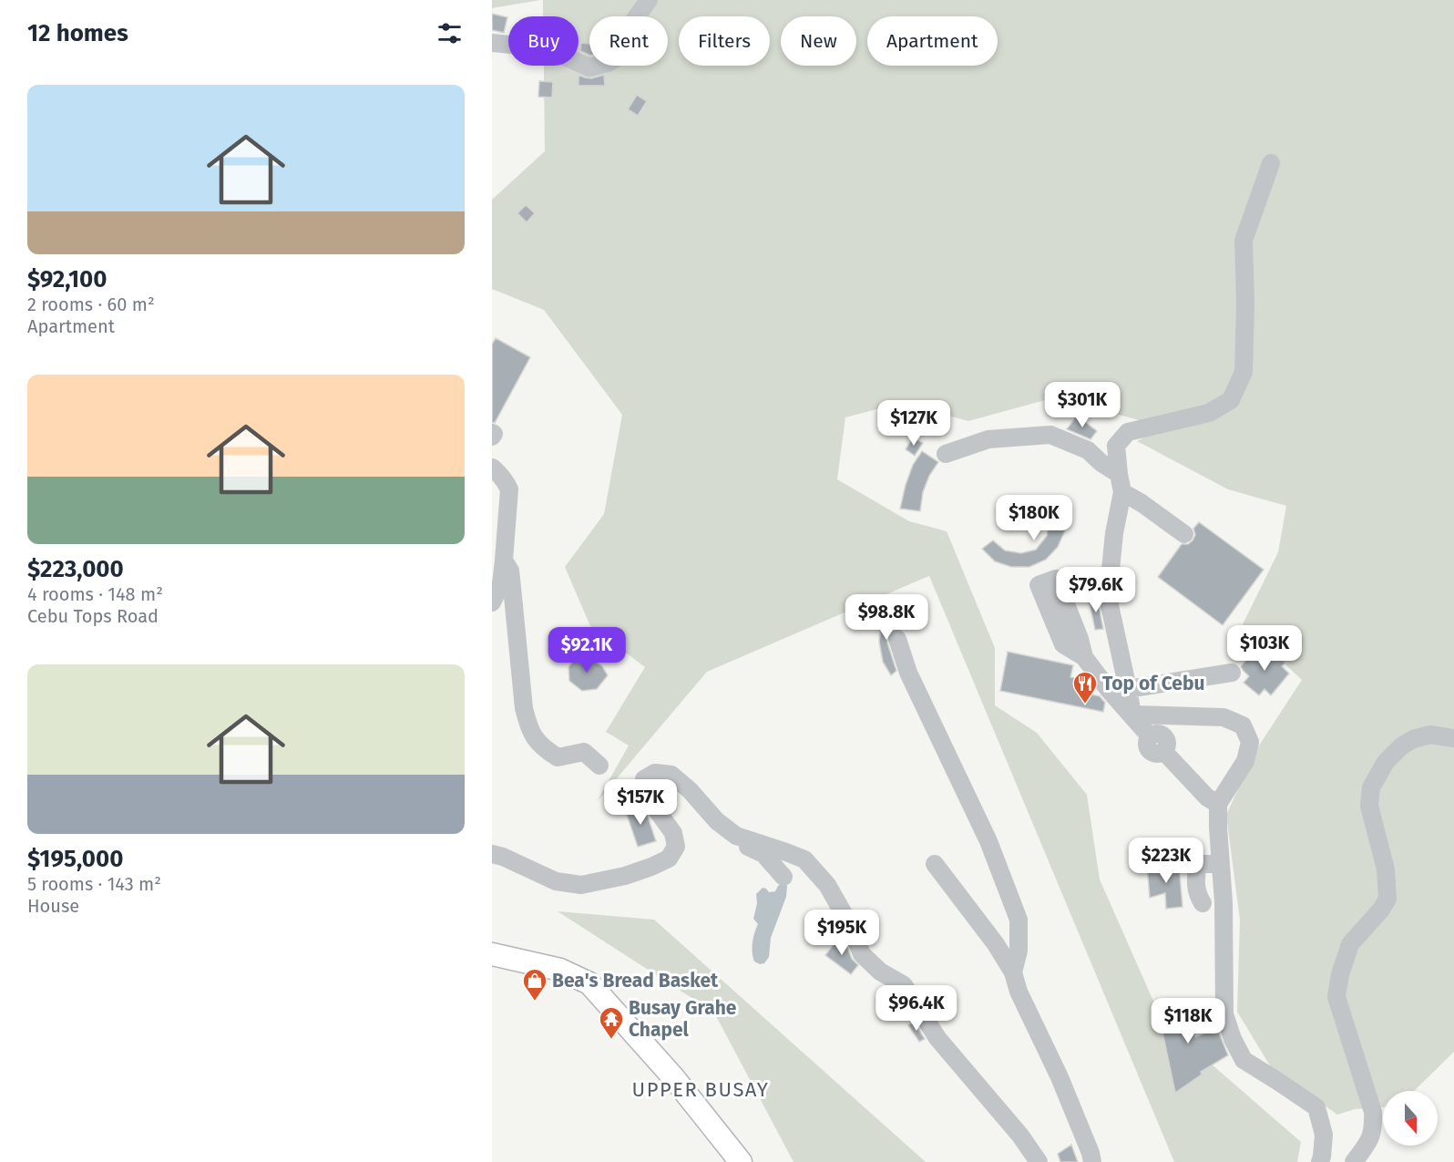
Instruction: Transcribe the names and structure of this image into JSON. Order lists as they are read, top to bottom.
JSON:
{
  "districts": ["UPPER BUSAY"],
  "places": {
    "restaurant": ["Top of Cebu"],
    "shop": ["Bea's Bread Basket"],
    "temple": ["Busay Grahe Chapel"]
  },
  "north": "bottom",
  "page": {
    "heading": "12 homes",
    "chip": [
      "Buy",
      "Rent",
      "Filters",
      "New",
      "Apartment"
    ],
    "list": [
      {
        "name": "$92,100",
        "note": "2 rooms · 60 m² · Apartment"
      },
      {
        "name": "$223,000",
        "note": "4 rooms · 148 m² · Cebu Tops Road"
      },
      {
        "name": "$195,000",
        "note": "5 rooms · 143 m² · House"
      }
    ],
    "price": [
      "$301K",
      "$127K",
      "$180K",
      "$79.6K",
      "$98.8K",
      "$103K",
      "$92.1K",
      "$157K",
      "$223K",
      "$195K",
      "$96.4K",
      "$118K"
    ]
  }
}
